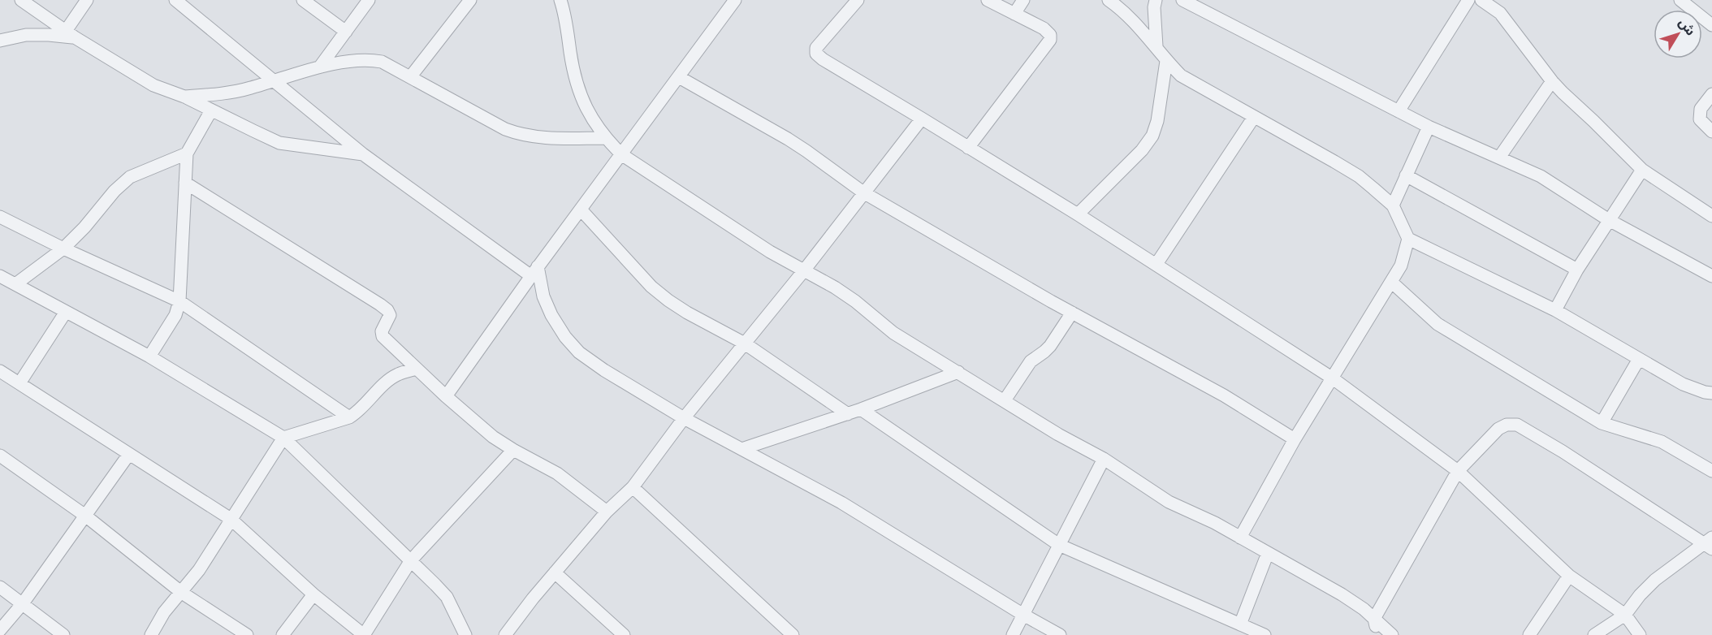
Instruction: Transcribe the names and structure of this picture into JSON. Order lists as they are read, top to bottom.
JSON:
{
  "north": "top right"
}
